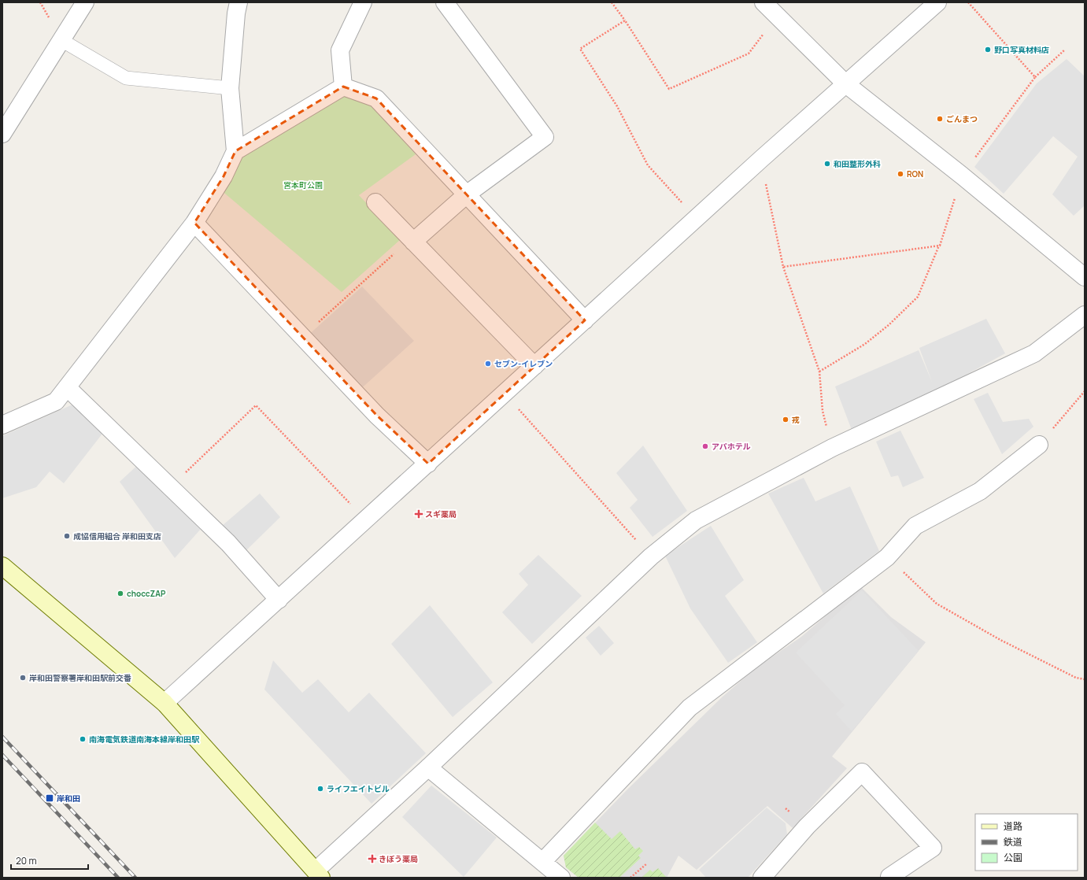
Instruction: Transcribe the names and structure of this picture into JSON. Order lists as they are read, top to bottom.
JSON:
{
  "parks": ["宮本町公園"],
  "places": {
    "other": [
      "野口写真材料店",
      "ごんまつ",
      "和田整形外科",
      "RON",
      "セブン-イレブン",
      "戎",
      "アパホテル",
      "成協信用組合 岸和田支店",
      "choccZAP",
      "岸和田警察署岸和田駅前交番",
      "南海電気鉄道南海本線岸和田駅",
      "ライフエイトビル"
    ],
    "health": ["スギ薬局", "きぼう薬局"],
    "transit": ["岸和田"]
  },
  "legend": ["道路", "鉄道", "公園"],
  "scale_bar": "20 m"
}
